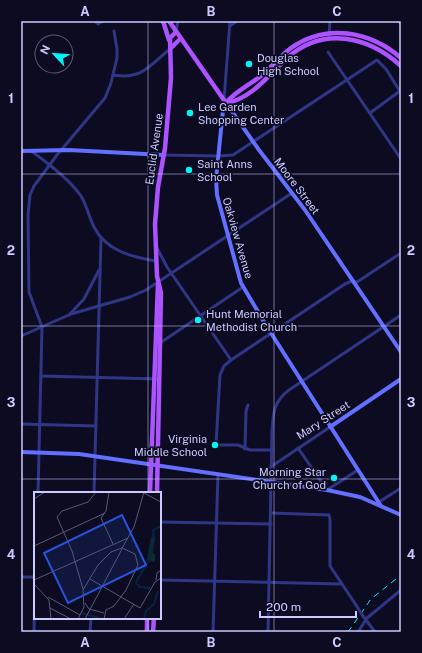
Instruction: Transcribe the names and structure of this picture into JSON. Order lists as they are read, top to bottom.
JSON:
{
  "streets": {
    "main road": ["Euclid Avenue", "Moore Street"],
    "street": ["Oakview Avenue", "Mary Street"]
  },
  "crossings": [
    ["Moore Street", "Oakview Avenue"],
    ["Oakview Avenue", "Mary Street"]
  ],
  "places": [
    "Douglas High School",
    "Lee Garden Shopping Center",
    "Saint Anns School",
    "Hunt Memorial Methodist Church",
    "Virginia Middle School",
    "Morning Star Church of God"
  ],
  "scale_bar": "200 m",
  "north": "top left",
  "grid": {
    "columns": ["A", "B", "C"],
    "rows": [
      "1",
      "2",
      "3",
      "4"
    ]
  }
}
